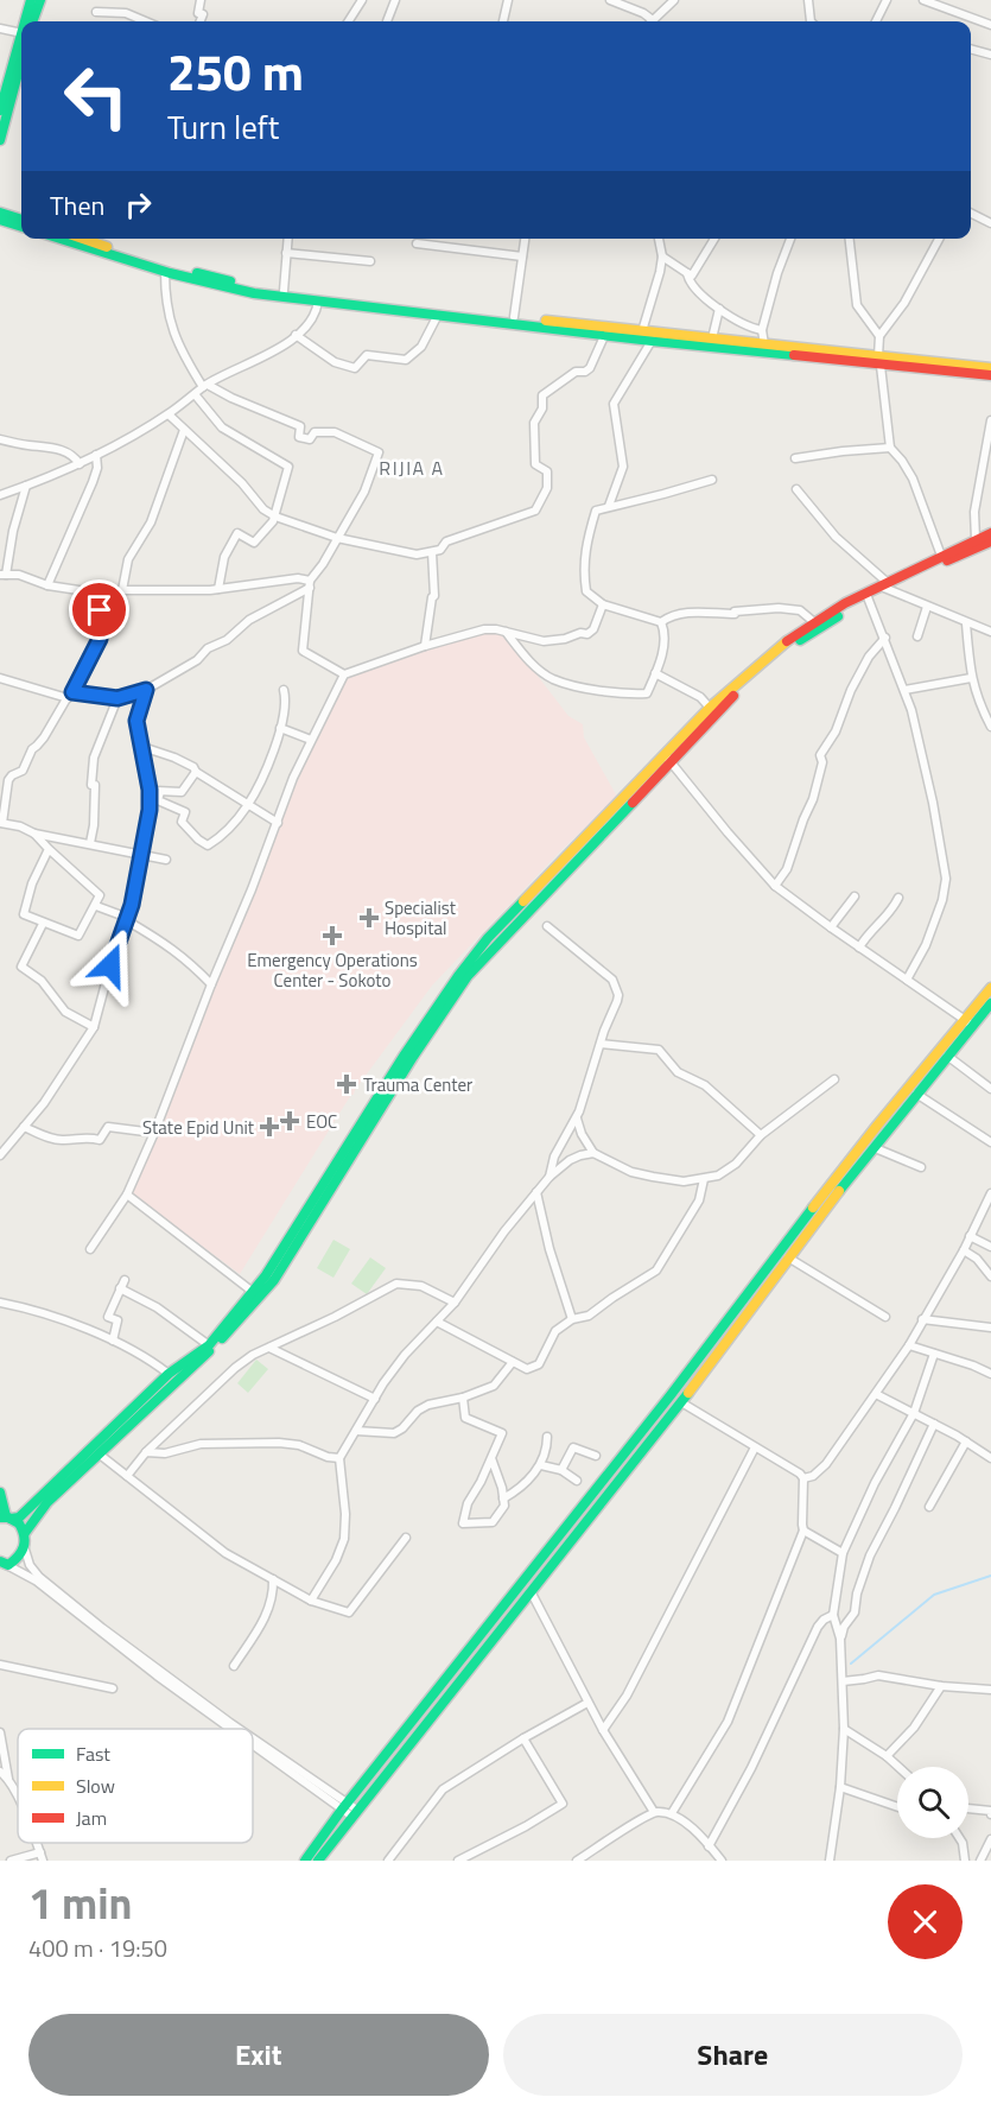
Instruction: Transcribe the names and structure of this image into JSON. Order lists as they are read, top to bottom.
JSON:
{
  "districts": ["RIJIA A"],
  "places": {
    "health": [
      "Specialist Hospital",
      "Emergency Operations Center - Sokoto",
      "Trauma Center",
      "EOC",
      "State Epid Unit"
    ]
  },
  "legend": ["Fast", "Slow", "Jam"],
  "page": {
    "turn": ["250 m", "Turn left"],
    "then": "Then",
    "heading": ["1 min", "400 m · 19:50"],
    "buttons": ["Exit", "Share"]
  }
}
